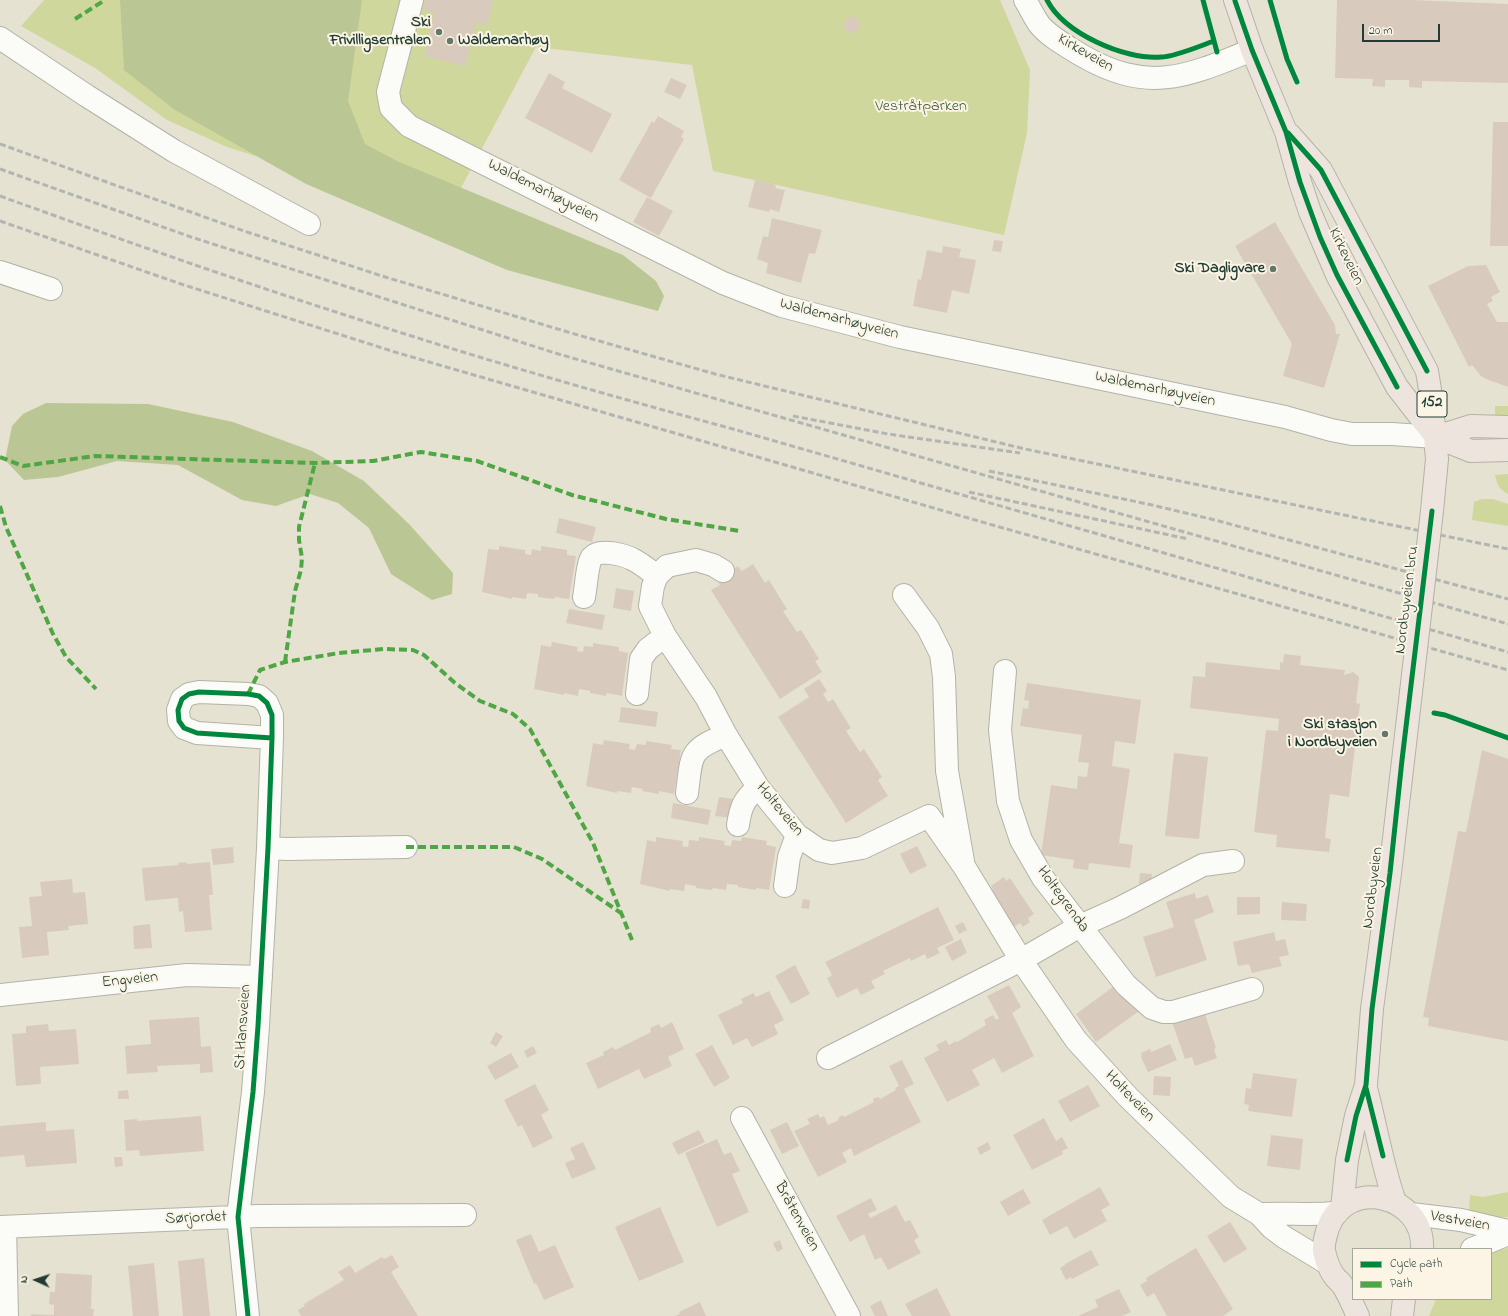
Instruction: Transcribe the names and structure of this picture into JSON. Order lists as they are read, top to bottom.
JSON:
{
  "streets": {
    "main road": [
      "Kirkeveien",
      "152",
      "Nordbyveien bru",
      "Nordbyveien"
    ],
    "street": [
      "Waldemarhøyveien",
      "Holteveien",
      "Holtegrenda",
      "Engveien",
      "St Hansveien",
      "Bråtenveien",
      "Sørjordet",
      "Vestveien"
    ]
  },
  "crossings": [
    ["Kirkeveien", "Waldemarhøyveien"],
    ["Kirkeveien", "152"],
    ["Kirkeveien", "Nordbyveien bru"],
    ["Waldemarhøyveien", "152"],
    ["Waldemarhøyveien", "Nordbyveien bru"],
    ["152", "Nordbyveien bru"],
    ["Nordbyveien bru", "Nordbyveien"],
    ["Holteveien", "Nordbyveien"],
    ["Nordbyveien", "Vestveien"],
    ["Engveien", "St Hansveien"],
    ["St Hansveien", "Sørjordet"]
  ],
  "parks": ["Vestråtparken"],
  "places": [
    "Ski Frivilligsentralen",
    "Waldemarhøy",
    "Ski Dagligvare",
    "Ski stasjon i Nordbyveien"
  ],
  "legend": ["Cycle path", "Path"],
  "scale_bar": "20 m",
  "north": "left"
}
